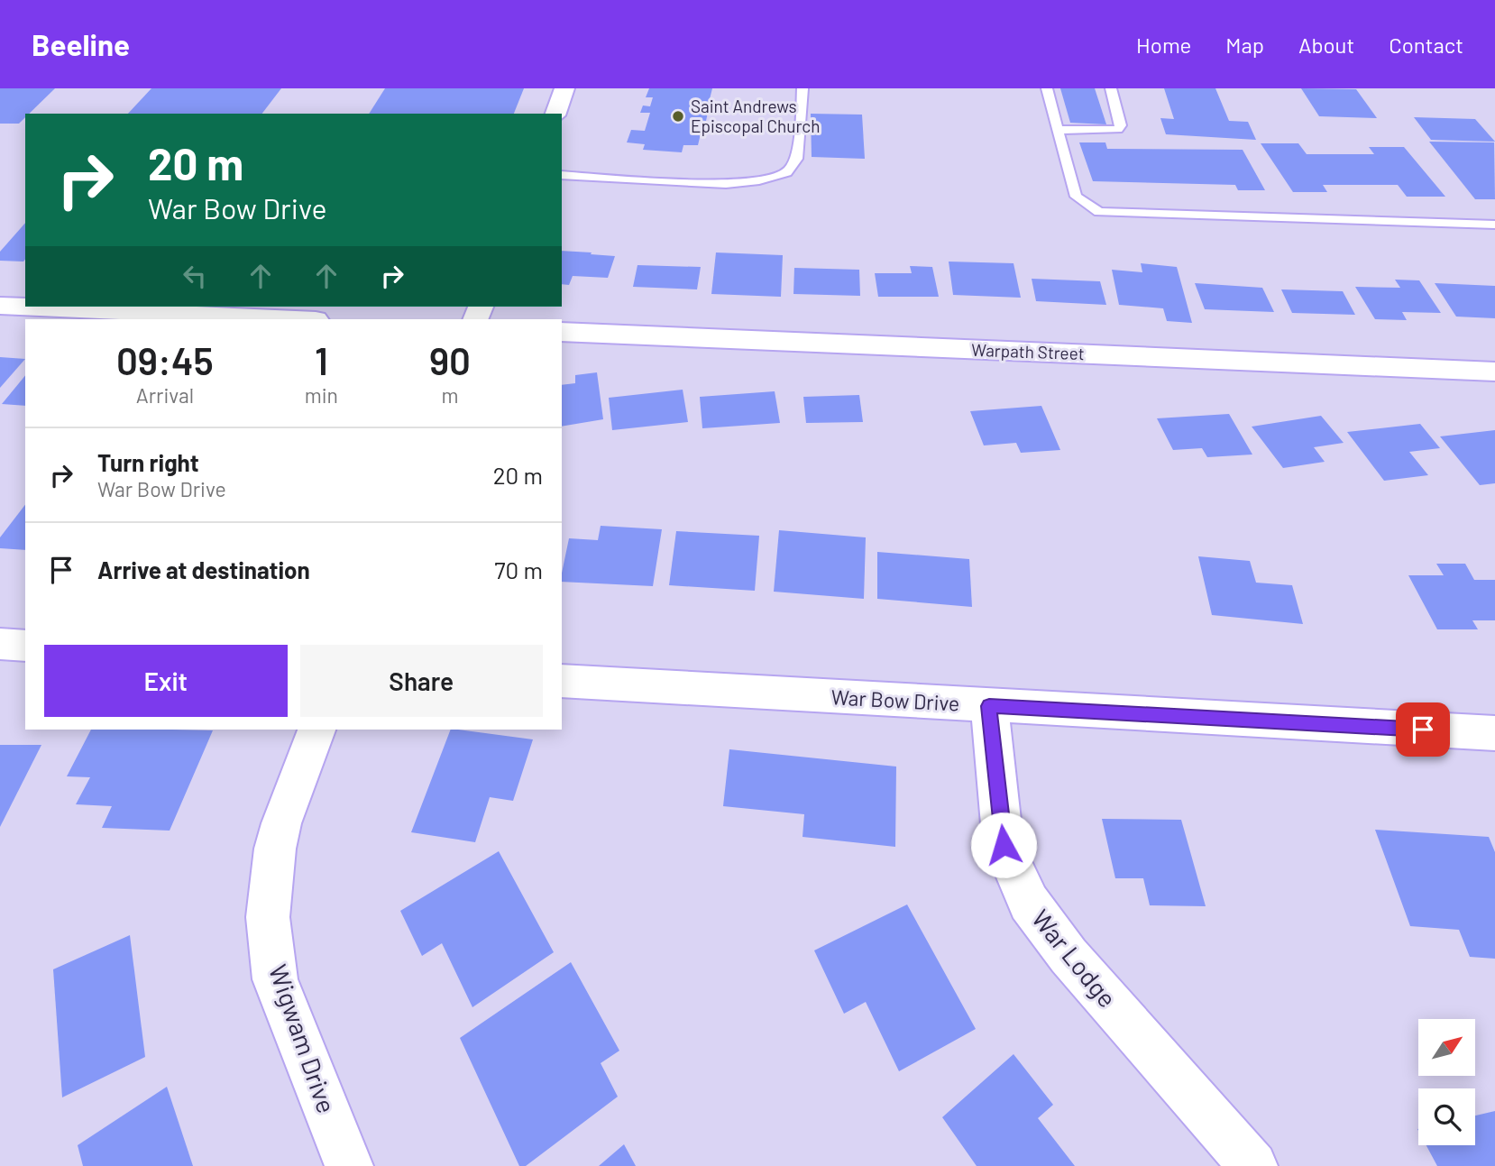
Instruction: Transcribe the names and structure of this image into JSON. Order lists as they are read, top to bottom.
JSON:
{
  "streets": {
    "street": [
      "Warpath Street",
      "War Bow Drive",
      "War Lodge",
      "Wigwam Drive"
    ]
  },
  "crossings": [
    ["War Bow Drive", "War Lodge"]
  ],
  "places": ["Saint Andrews Episcopal Church"],
  "north": "top right",
  "page": {
    "header": "Beeline",
    "nav": [
      "Home",
      "Map",
      "About",
      "Contact"
    ],
    "turn": ["20 m", "War Bow Drive"],
    "eta": [
      "09:45",
      "Arrival",
      "1",
      "min",
      "90",
      "m"
    ],
    "list": [
      {
        "name": "Turn right",
        "note": "War Bow Drive",
        "value": "20 m"
      },
      {
        "name": "Arrive at destination",
        "value": "70 m"
      }
    ],
    "buttons": ["Exit", "Share"]
  }
}
